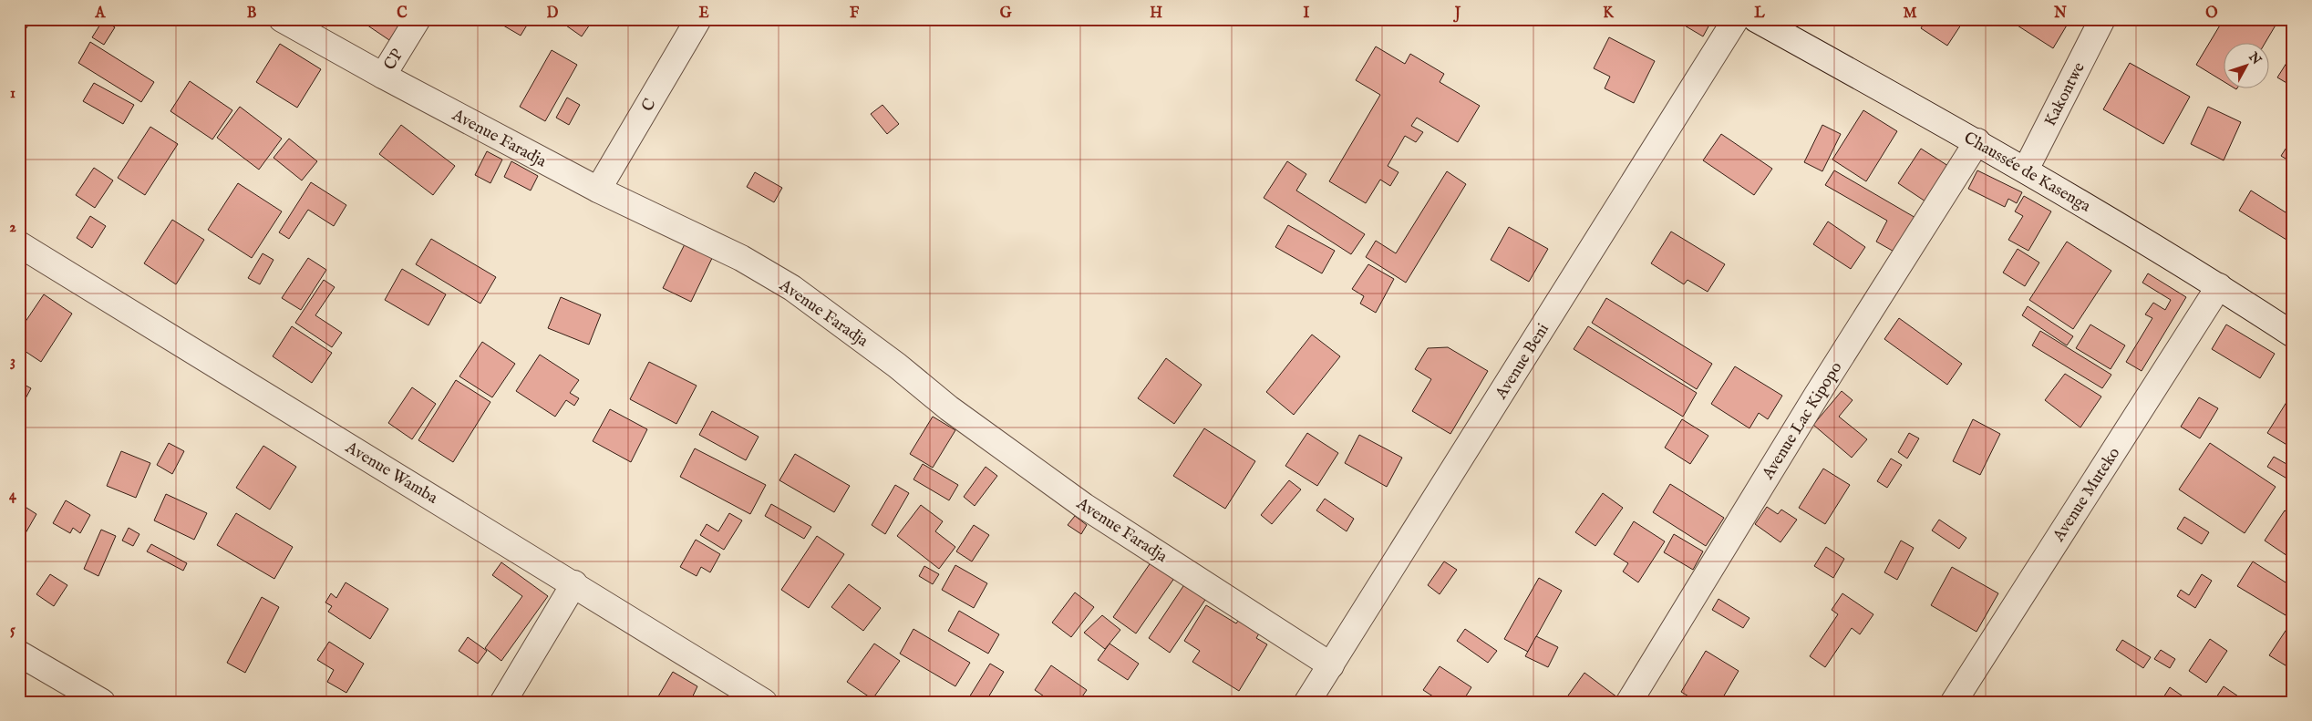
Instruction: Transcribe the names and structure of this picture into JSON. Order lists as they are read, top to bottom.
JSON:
{
  "streets": {
    "street": [
      "CP",
      "Kakontwe",
      "C",
      "Avenue Faradja",
      "Chaussée de Kasenga",
      "Avenue Beni",
      "Avenue Lac Kipopo",
      "Avenue Wamba",
      "Avenue Muteko"
    ]
  },
  "crossings": [
    ["CP", "Avenue Faradja"],
    ["Kakontwe", "Chaussée de Kasenga"],
    ["C", "Avenue Faradja"],
    ["Avenue Faradja", "Avenue Beni"],
    ["Chaussée de Kasenga", "Avenue Lac Kipopo"],
    ["Chaussée de Kasenga", "Avenue Muteko"]
  ],
  "north": "top right",
  "grid": {
    "columns": [
      "A",
      "B",
      "C",
      "D",
      "E",
      "F",
      "G",
      "H",
      "I",
      "J",
      "K",
      "L",
      "M",
      "N",
      "O"
    ],
    "rows": [
      "1",
      "2",
      "3",
      "4",
      "5"
    ]
  }
}
